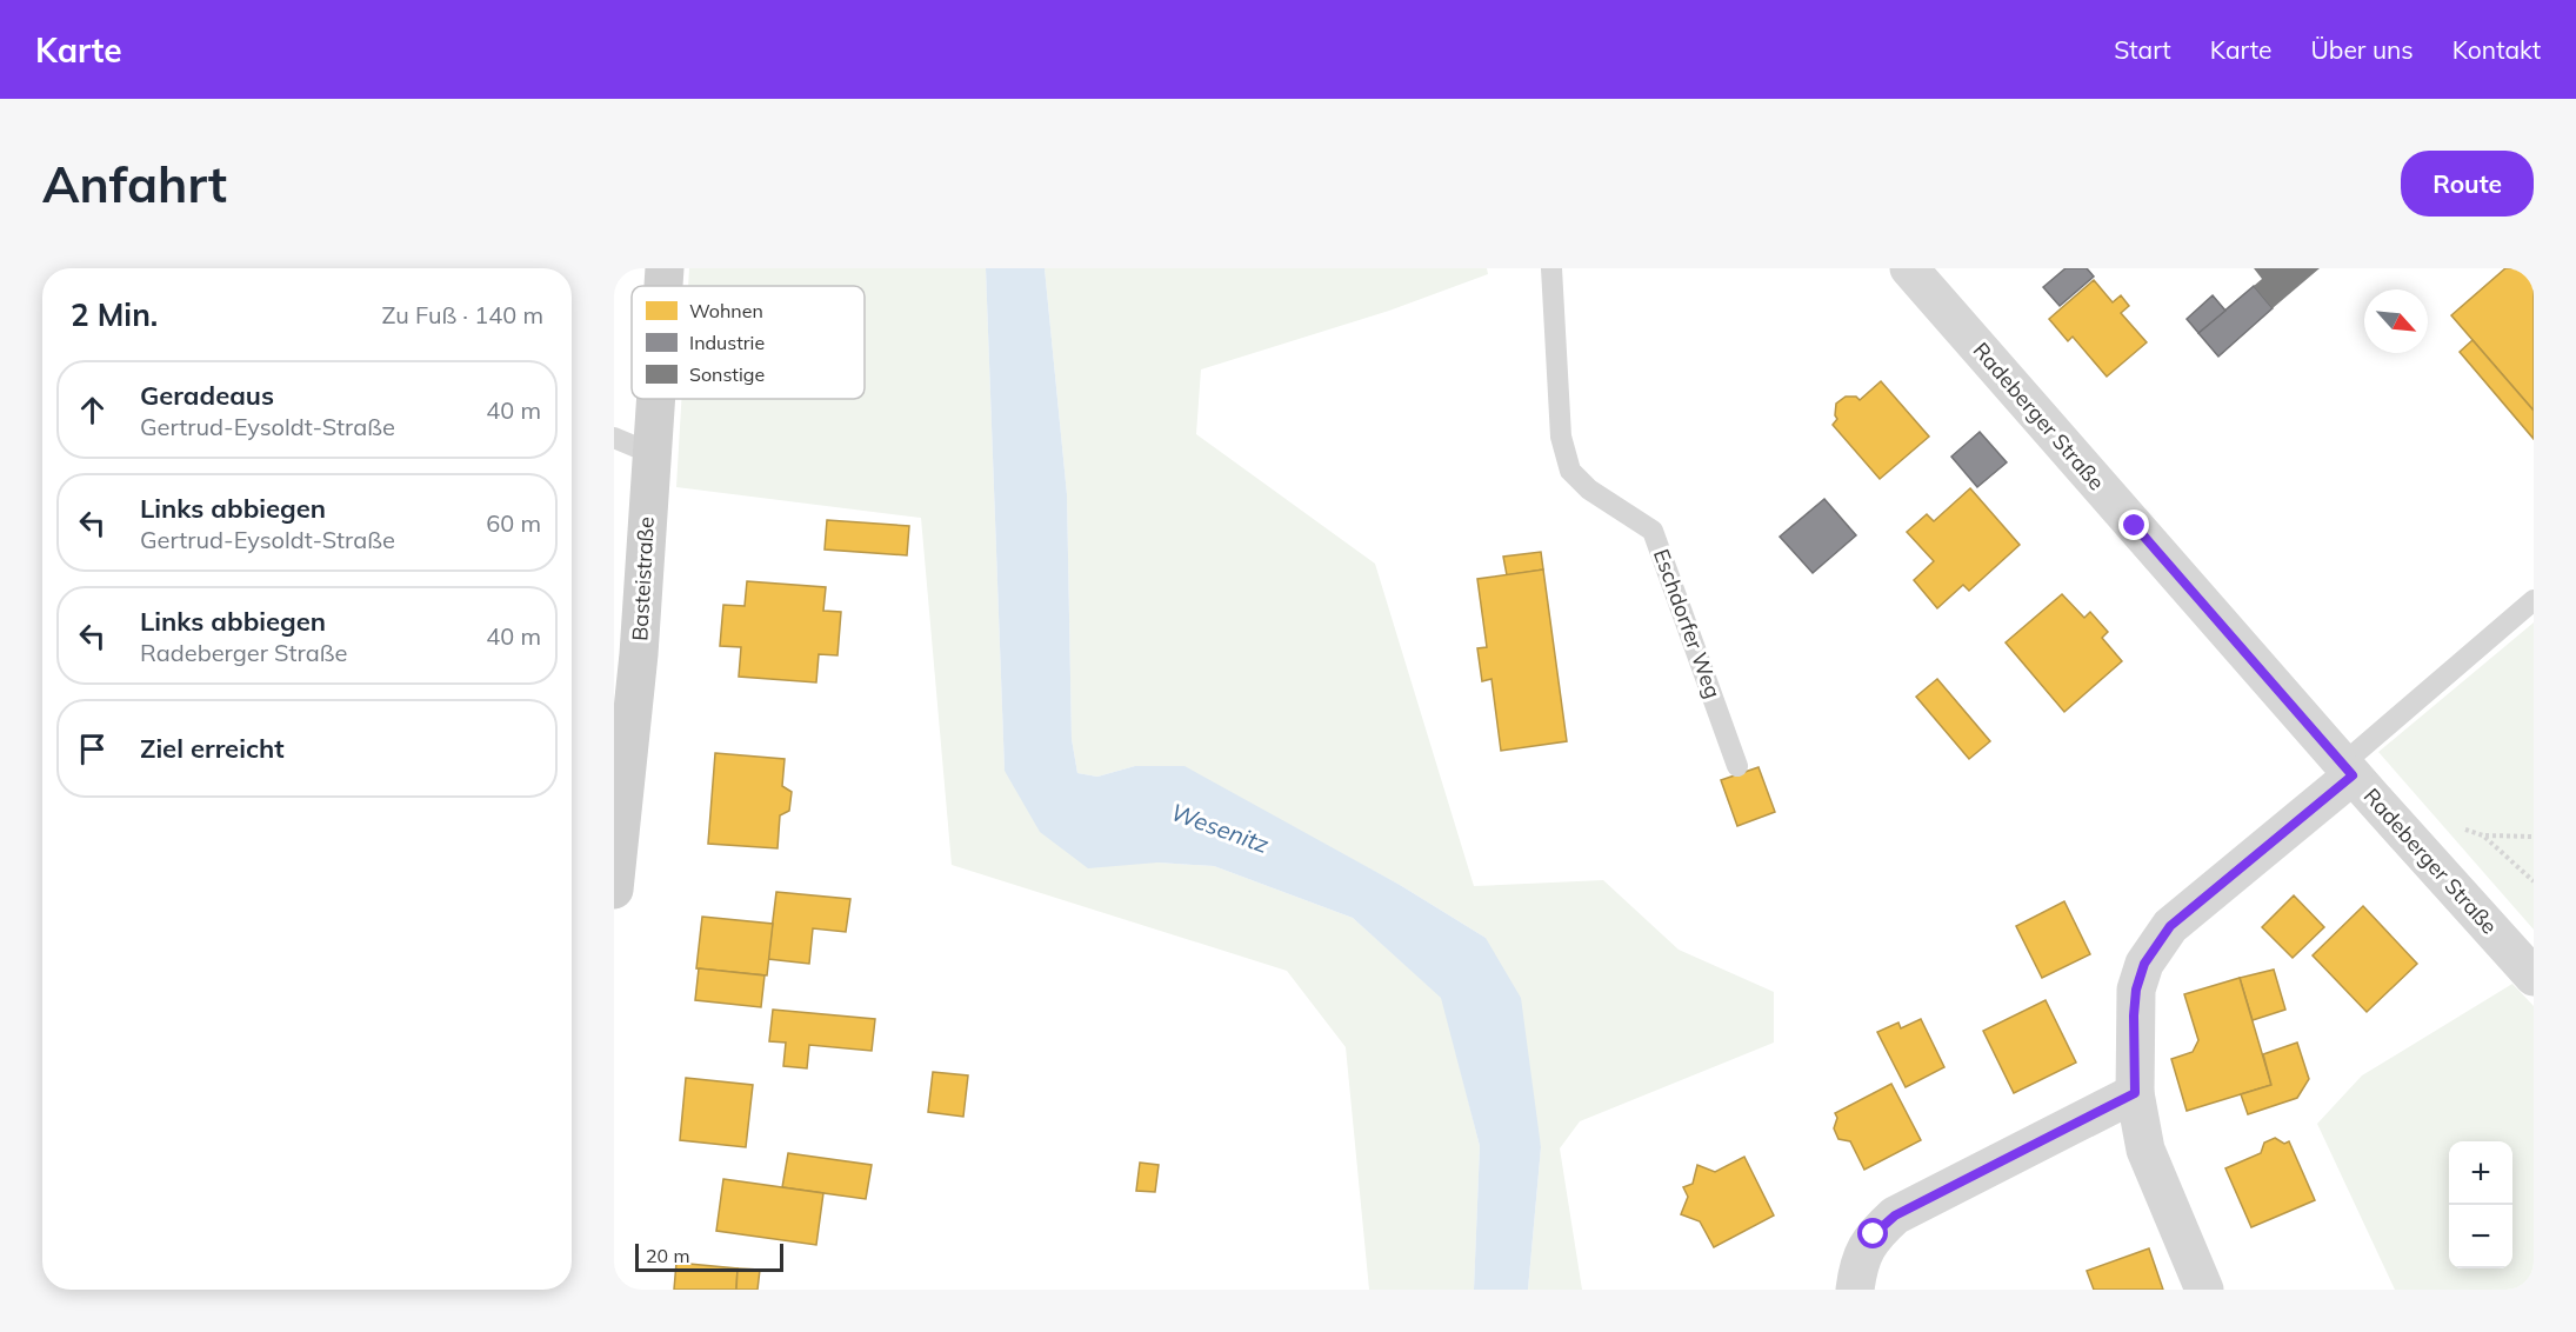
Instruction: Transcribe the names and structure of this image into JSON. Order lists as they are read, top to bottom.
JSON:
{
  "streets": {
    "main road": ["Basteistraße"],
    "street": ["Radeberger Straße"],
    "lane": ["Eschdorfer Weg"]
  },
  "water": ["Wesenitz"],
  "legend": ["Wohnen", "Industrie", "Sonstige"],
  "scale_bar": "20 m",
  "north": "bottom right",
  "page": {
    "header": "Karte",
    "nav": [
      "Start",
      "Karte",
      "Über uns",
      "Kontakt"
    ],
    "buttons": "Route",
    "title": "Anfahrt",
    "heading": ["2 Min.", "Zu Fuß · 140 m"],
    "list": [
      ["Geradeaus", "Gertrud-Eysoldt-Straße", "40 m"],
      ["Links abbiegen", "Gertrud-Eysoldt-Straße", "60 m"],
      ["Links abbiegen", "Radeberger Straße", "40 m"],
      "Ziel erreicht"
    ],
    "map_buttons": ["+", "−"],
    "scale": "20 m"
  }
}
